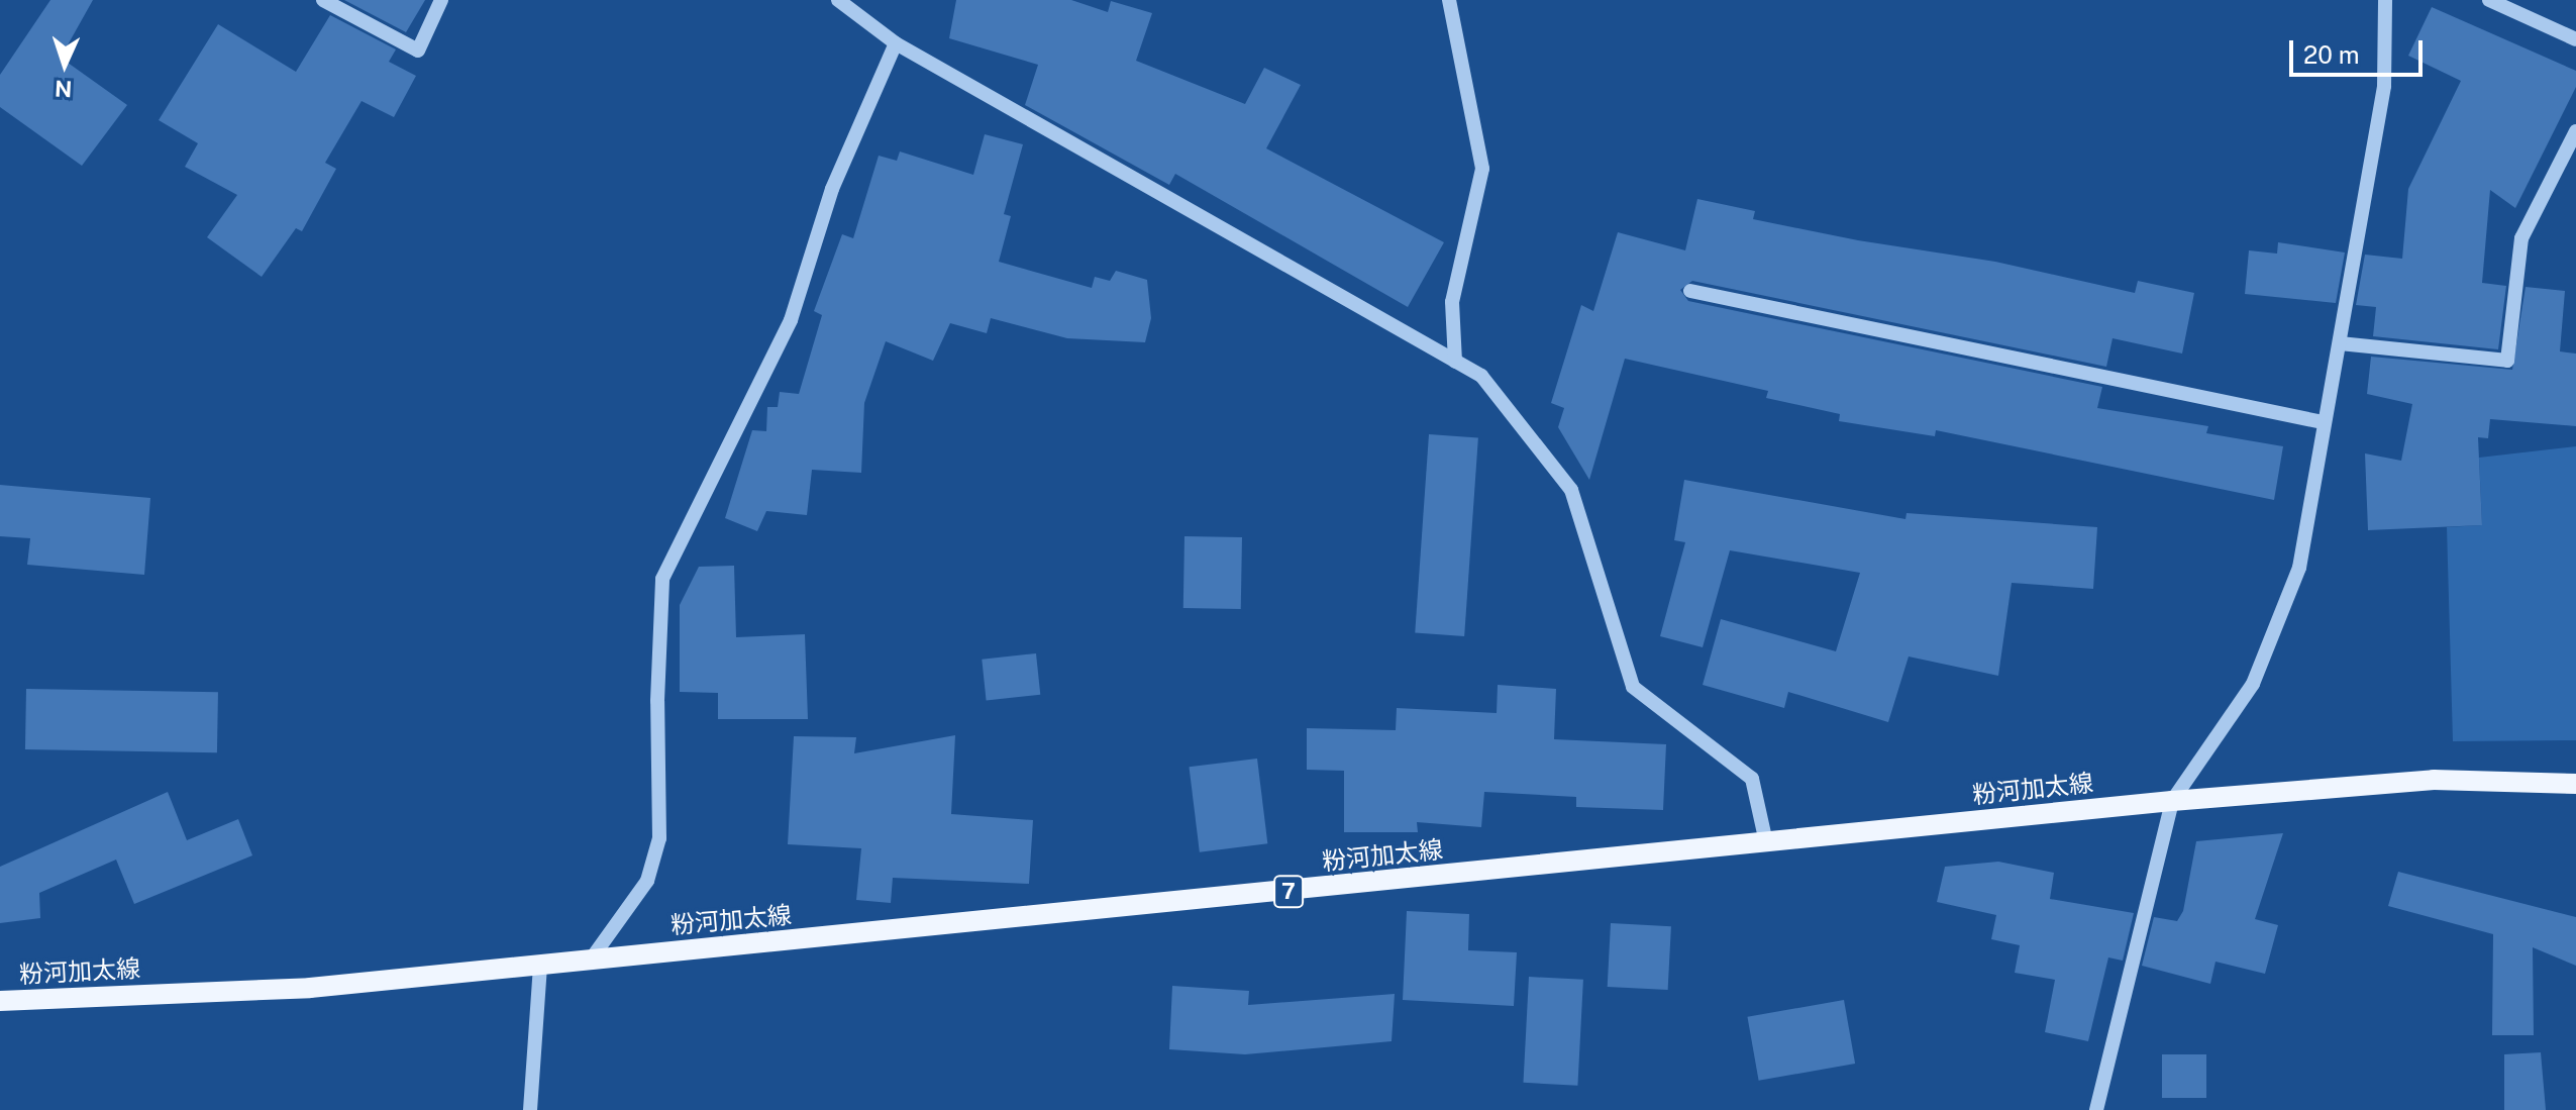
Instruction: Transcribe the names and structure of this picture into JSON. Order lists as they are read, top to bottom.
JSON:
{
  "streets": {
    "main road": ["粉河加太線", "7"]
  },
  "scale_bar": "20 m",
  "north": "bottom"
}
